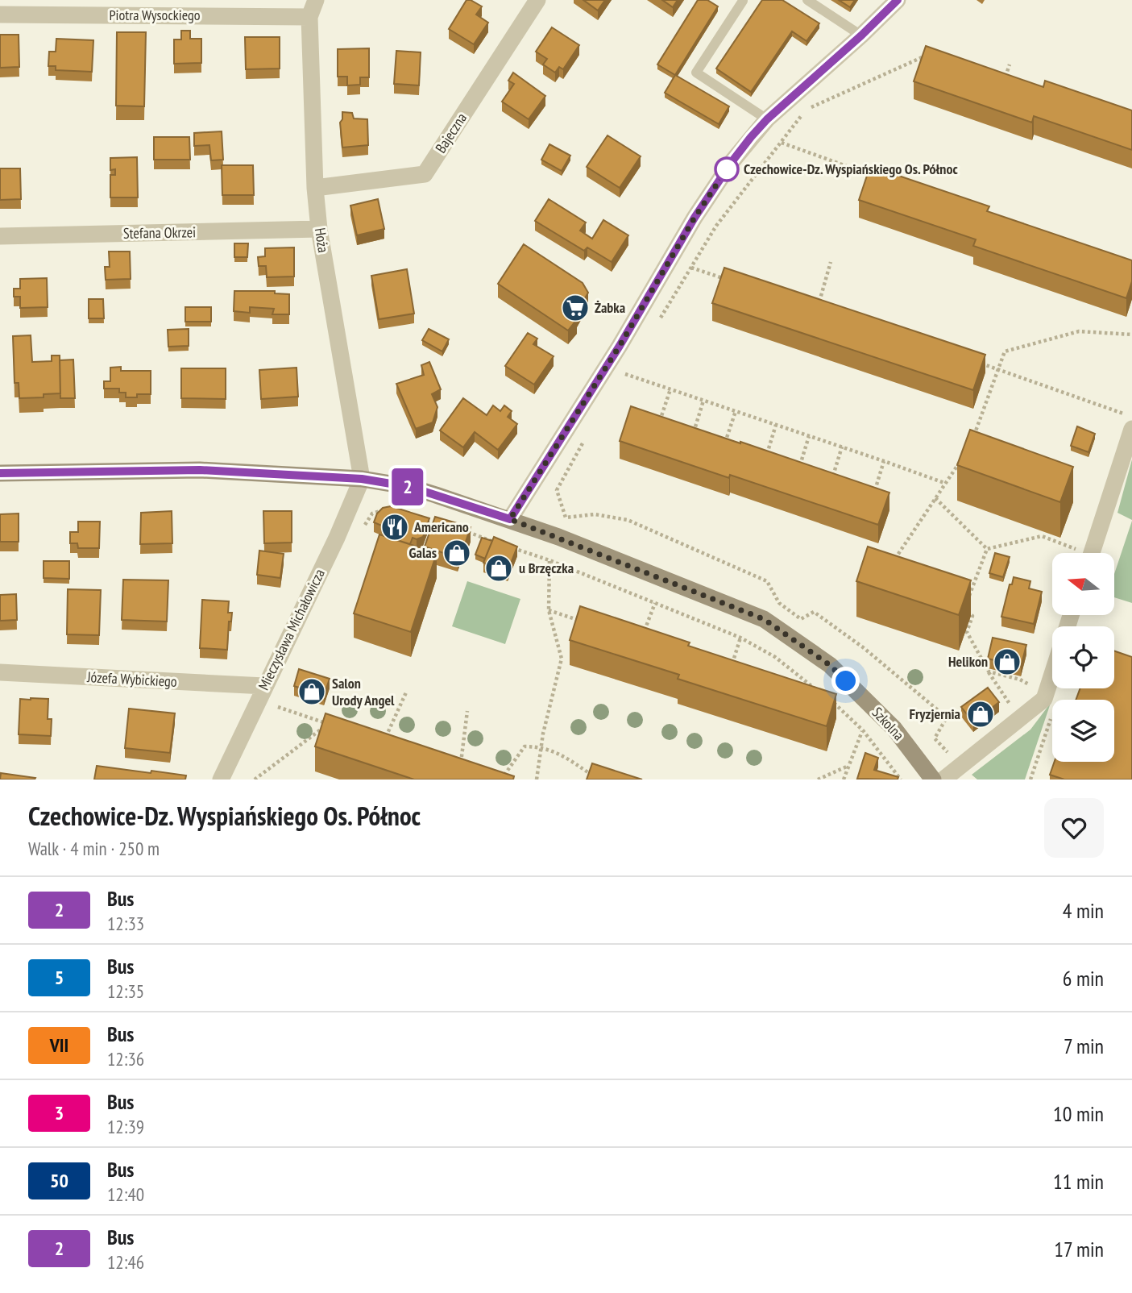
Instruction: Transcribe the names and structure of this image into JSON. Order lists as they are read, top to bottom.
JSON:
{
  "streets": {
    "street": [
      "Piotra Wysockiego",
      "Bajeczna",
      "Stefana Okrzei",
      "Hoża",
      "Mieczysława Michałowicza",
      "Józefa Wybickiego",
      "Szkolna"
    ]
  },
  "crossings": [
    ["Piotra Wysockiego", "Hoża"],
    ["Bajeczna", "Hoża"],
    ["Stefana Okrzei", "Hoża"],
    ["Hoża", "Mieczysława Michałowicza"],
    ["Hoża", "Szkolna"],
    ["Mieczysława Michałowicza", "Józefa Wybickiego"],
    ["Mieczysława Michałowicza", "Szkolna"]
  ],
  "places": {
    "other": ["Czechowice-Dz. Wyspiańskiego Os. Północ"],
    "supermarket": ["Żabka"],
    "restaurant": ["Americano"],
    "shop": [
      "Galas",
      "u Brzęczka",
      "Helikon",
      "Salon Urody Angel",
      "Fryzjernia"
    ]
  },
  "lines": ["bus line 2"],
  "north": "left",
  "page": {
    "on_map": "2",
    "heading": ["Czechowice-Dz. Wyspiańskiego Os. Północ", "Walk · 4 min · 250 m"],
    "list": [
      {
        "mark": "2",
        "name": "Bus",
        "note": "12:33",
        "value": "4 min"
      },
      {
        "mark": "5",
        "name": "Bus",
        "note": "12:35",
        "value": "6 min"
      },
      {
        "mark": "VII",
        "name": "Bus",
        "note": "12:36",
        "value": "7 min"
      },
      {
        "mark": "3",
        "name": "Bus",
        "note": "12:39",
        "value": "10 min"
      },
      {
        "mark": "50",
        "name": "Bus",
        "note": "12:40",
        "value": "11 min"
      },
      {
        "mark": "2",
        "name": "Bus",
        "note": "12:46",
        "value": "17 min"
      }
    ]
  }
}
